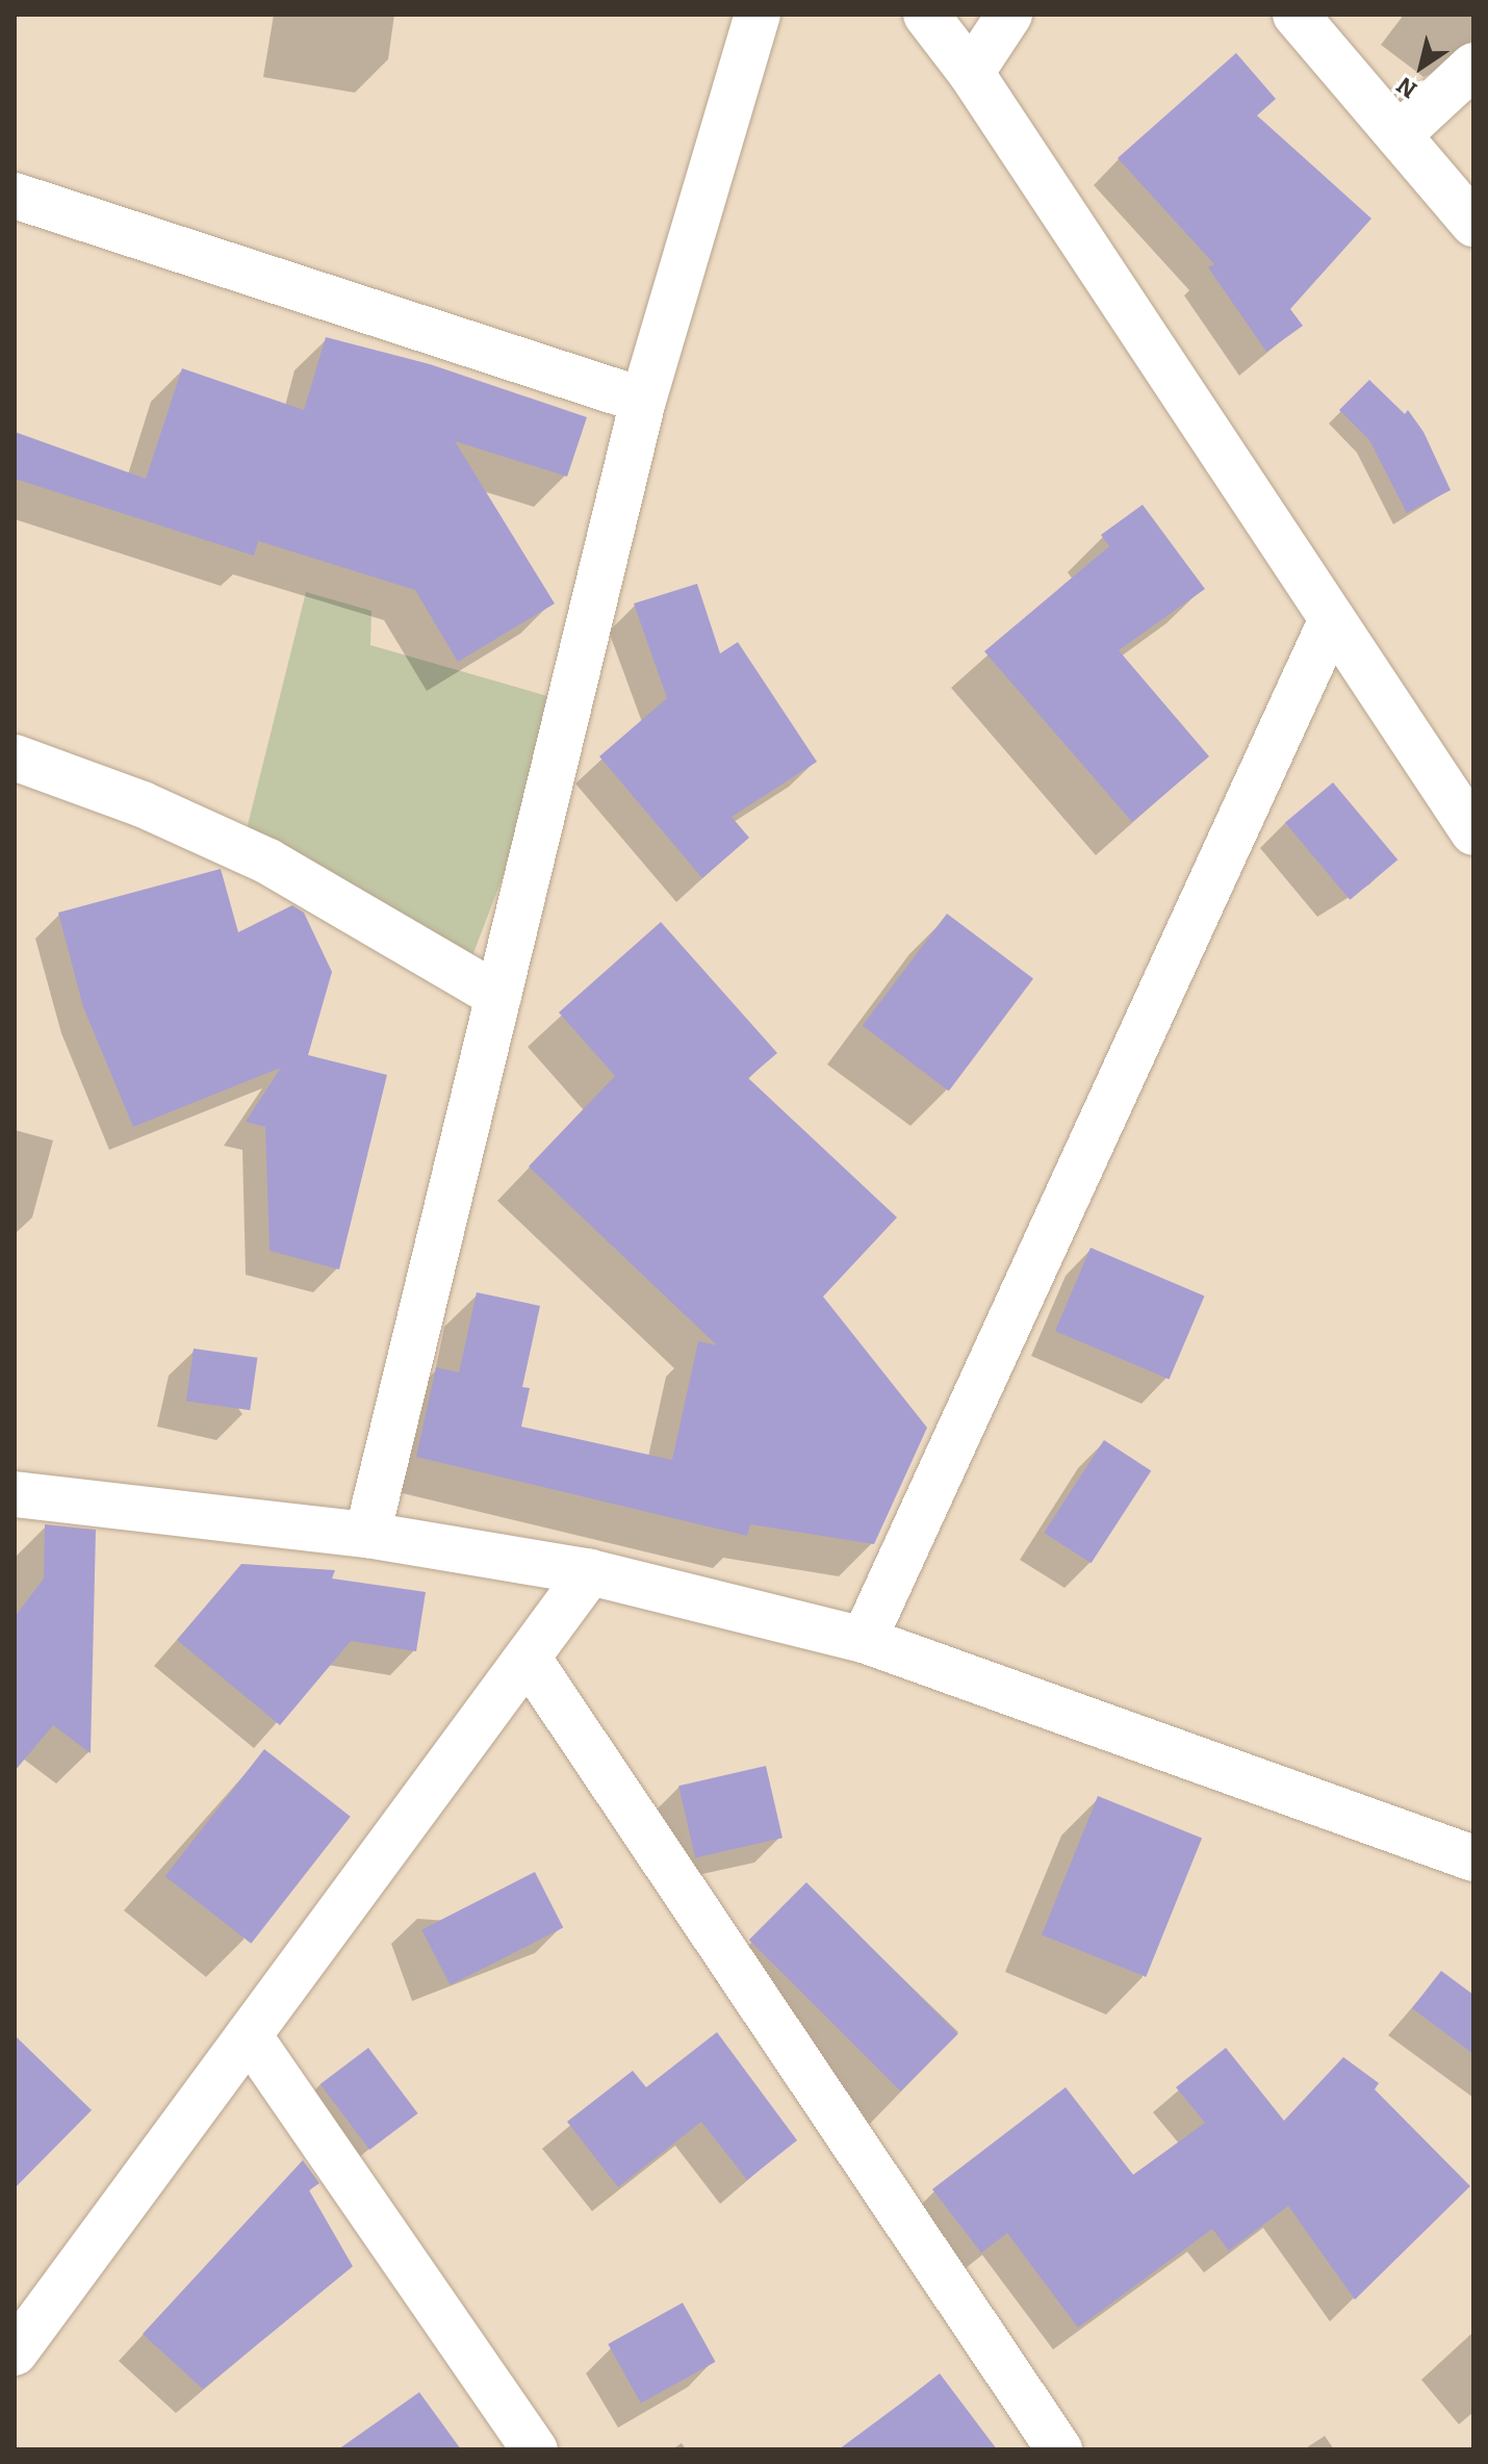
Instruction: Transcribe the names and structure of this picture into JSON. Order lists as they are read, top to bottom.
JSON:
{
  "north": "bottom left"
}
